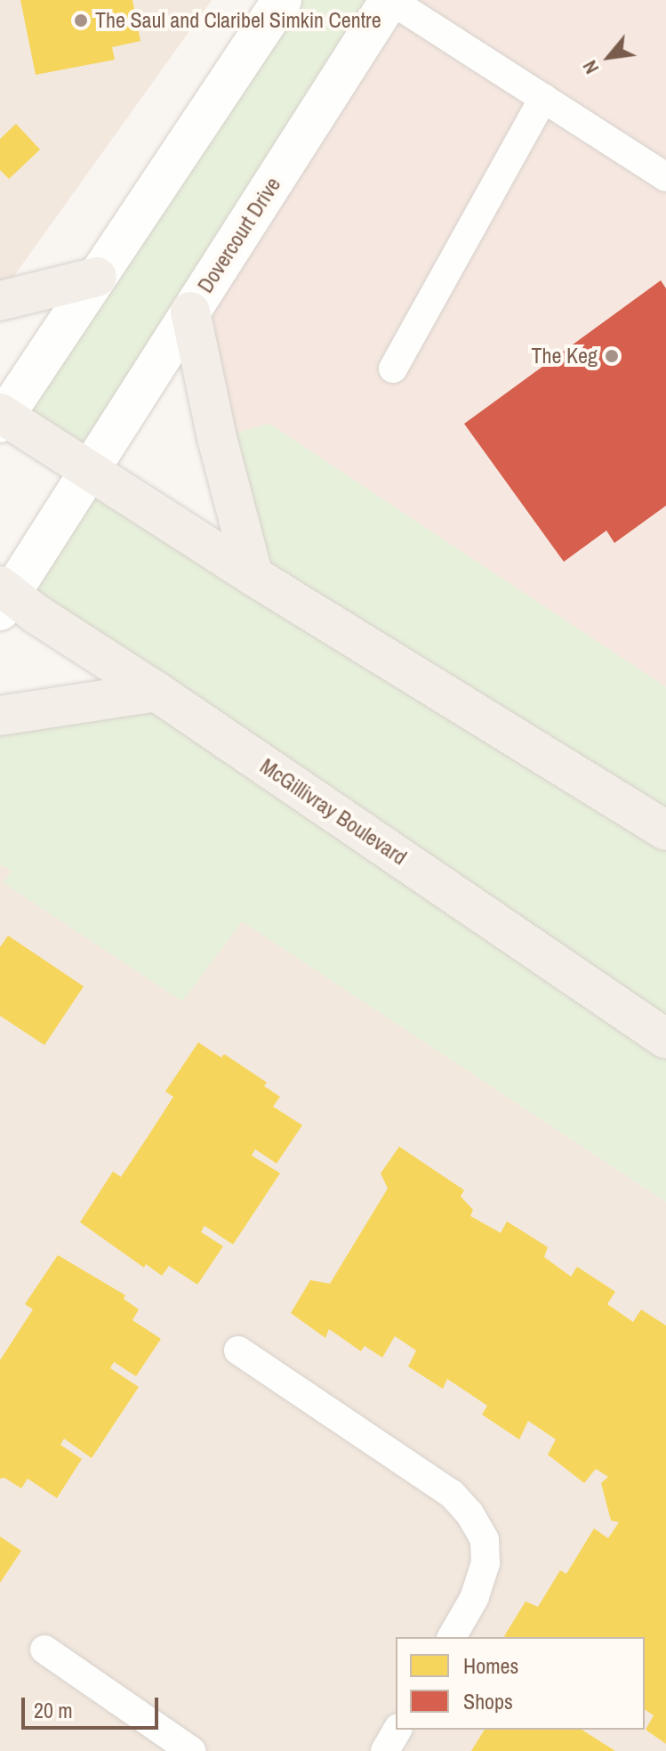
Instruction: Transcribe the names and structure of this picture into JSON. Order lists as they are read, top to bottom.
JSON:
{
  "streets": {
    "main road": ["McGillivray Boulevard"],
    "street": ["Dovercourt Drive"]
  },
  "crossings": [
    ["Dovercourt Drive", "McGillivray Boulevard"]
  ],
  "places": ["The Saul and Claribel Simkin Centre", "The Keg"],
  "legend": ["Homes", "Shops"],
  "scale_bar": "20 m",
  "north": "bottom left"
}
